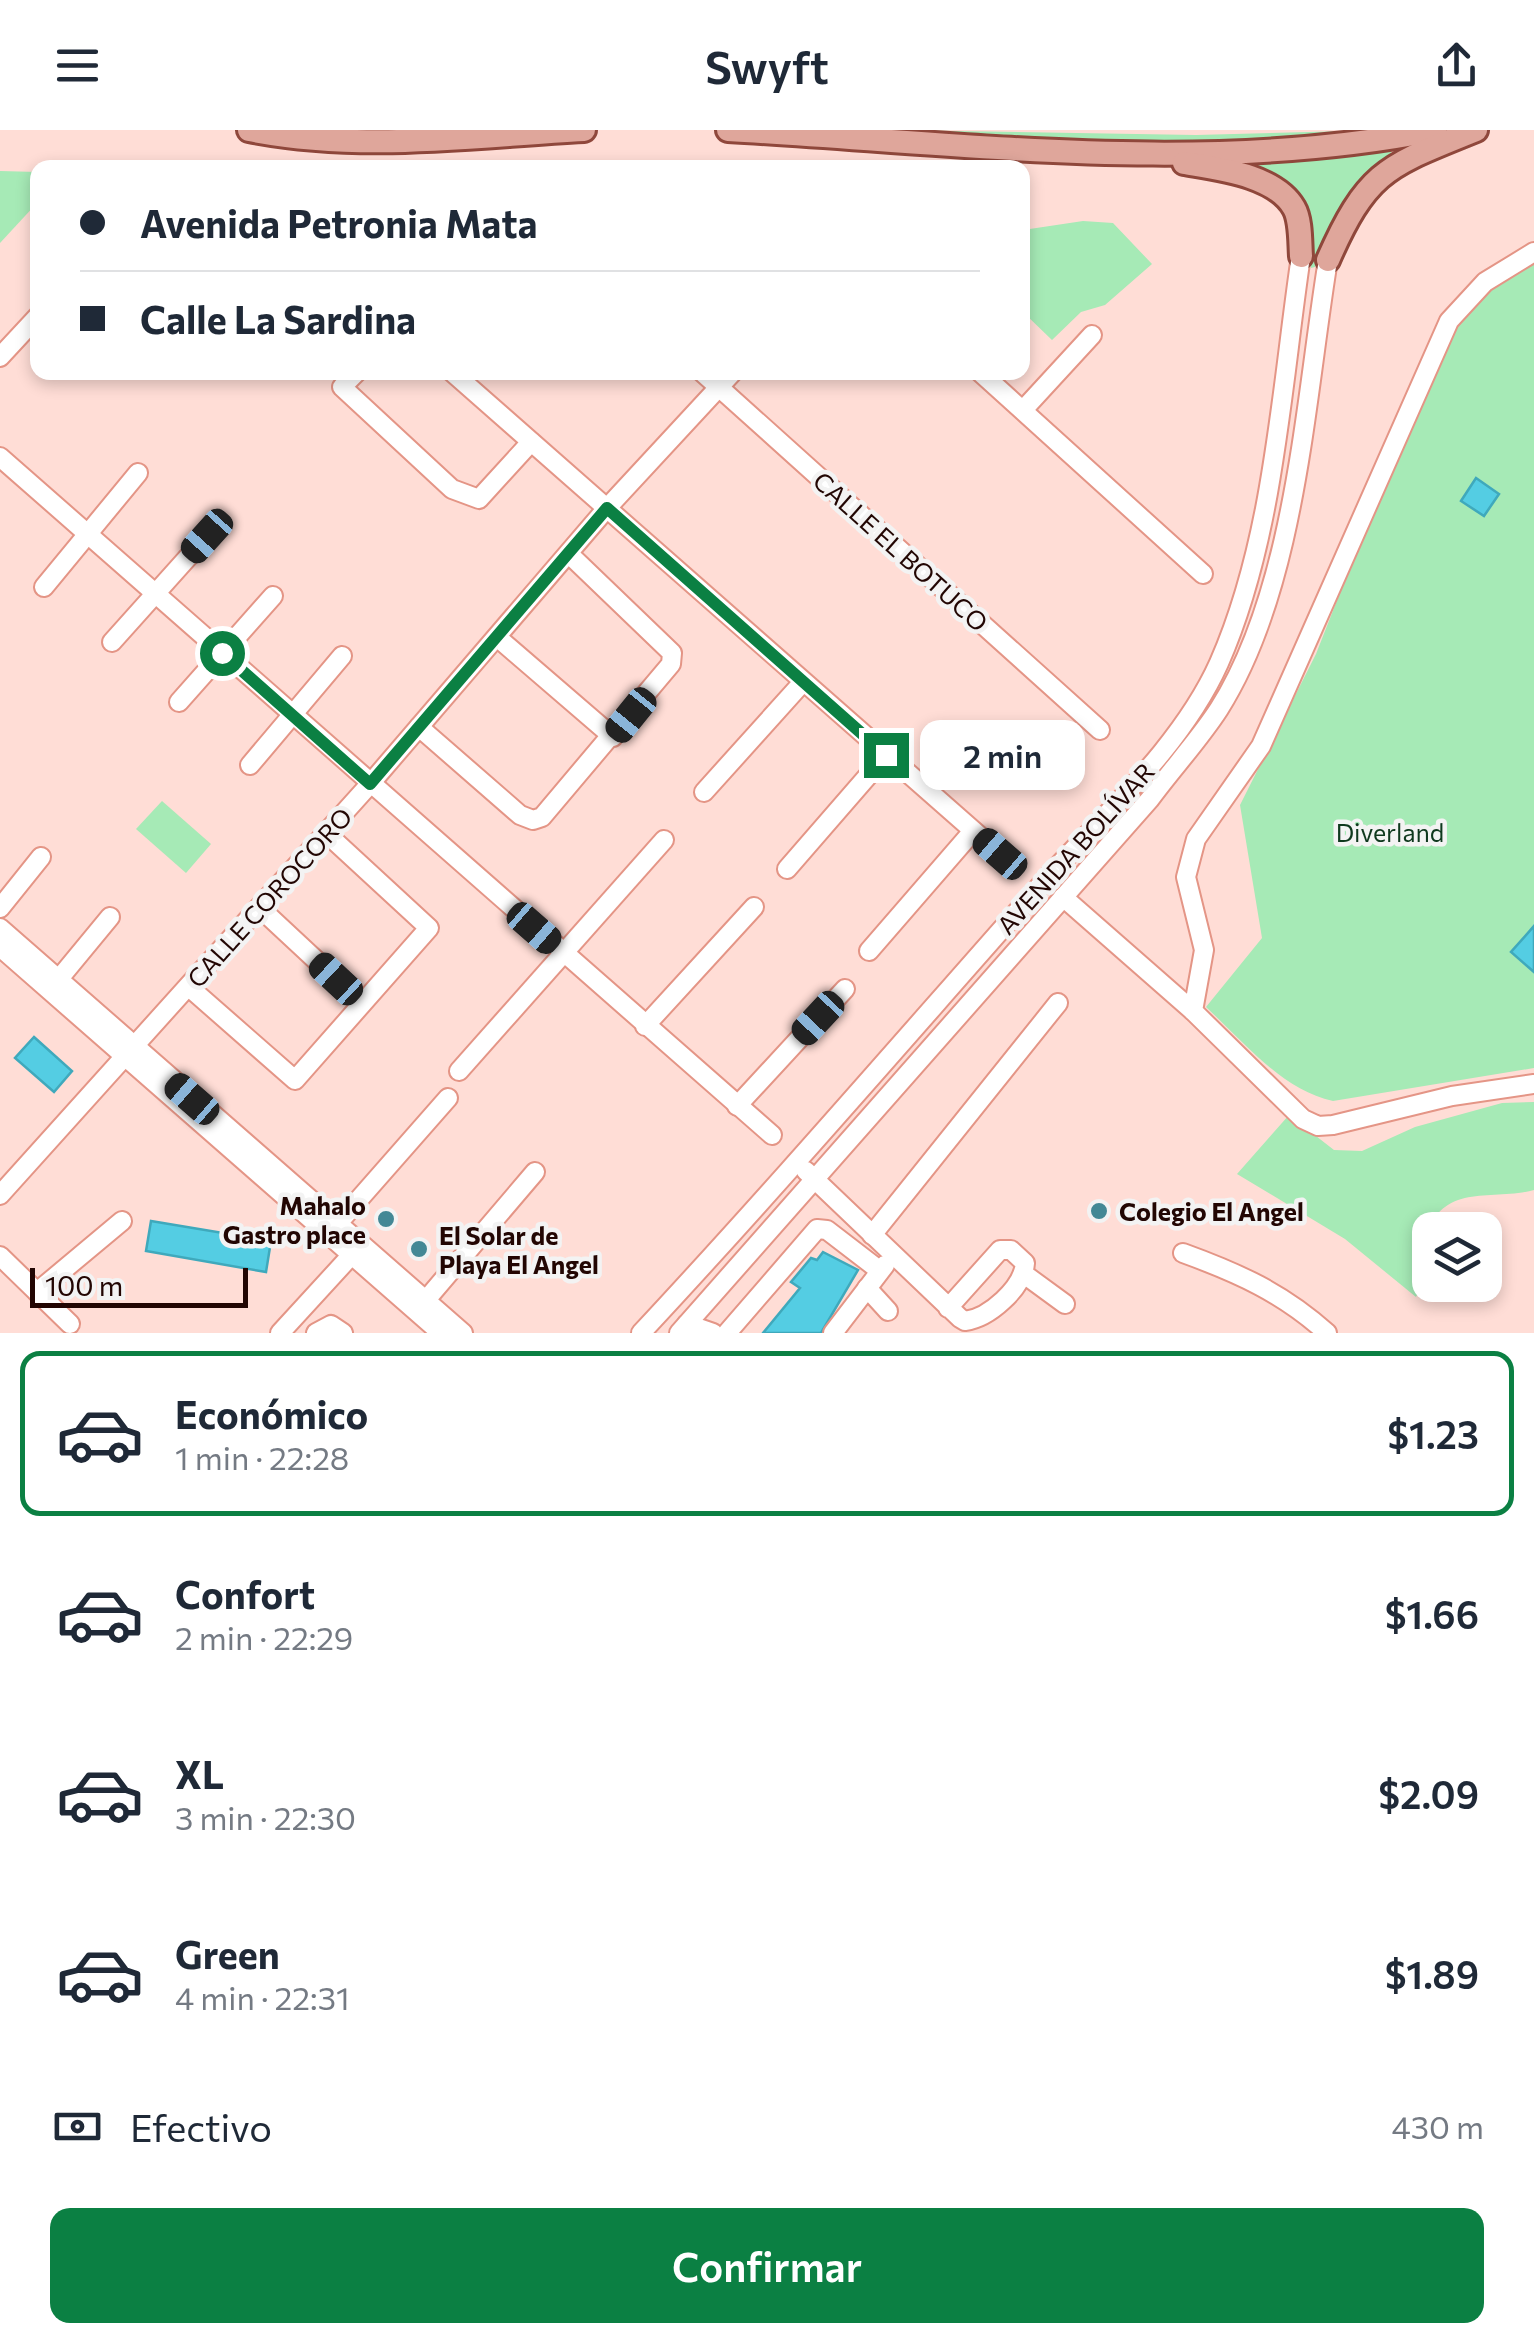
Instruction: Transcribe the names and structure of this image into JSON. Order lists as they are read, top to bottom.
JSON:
{
  "streets": {
    "street": ["CALLE EL BOTUCO", "AVENIDA BOLÍVAR", "CALLE COROCORO"]
  },
  "crossings": [
    ["CALLE EL BOTUCO", "CALLE COROCORO"]
  ],
  "parks": ["Diverland"],
  "places": ["Colegio El Angel", "Mahalo Gastro place", "El Solar de Playa El Angel"],
  "scale_bar": "100 m",
  "page": {
    "header": "Swyft",
    "banner": ["Avenida Petronia Mata", "Calle La Sardina"],
    "bubble": "2 min",
    "scale": "100 m",
    "list": [
      {
        "name": "Económico",
        "note": "1 min · 22:28",
        "value": "$1.23"
      },
      {
        "name": "Confort",
        "note": "2 min · 22:29",
        "value": "$1.66"
      },
      {
        "name": "XL",
        "note": "3 min · 22:30",
        "value": "$2.09"
      },
      {
        "name": "Green",
        "note": "4 min · 22:31",
        "value": "$1.89"
      }
    ],
    "pay": ["Efectivo", "430 m"],
    "buttons": "Confirmar"
  }
}
